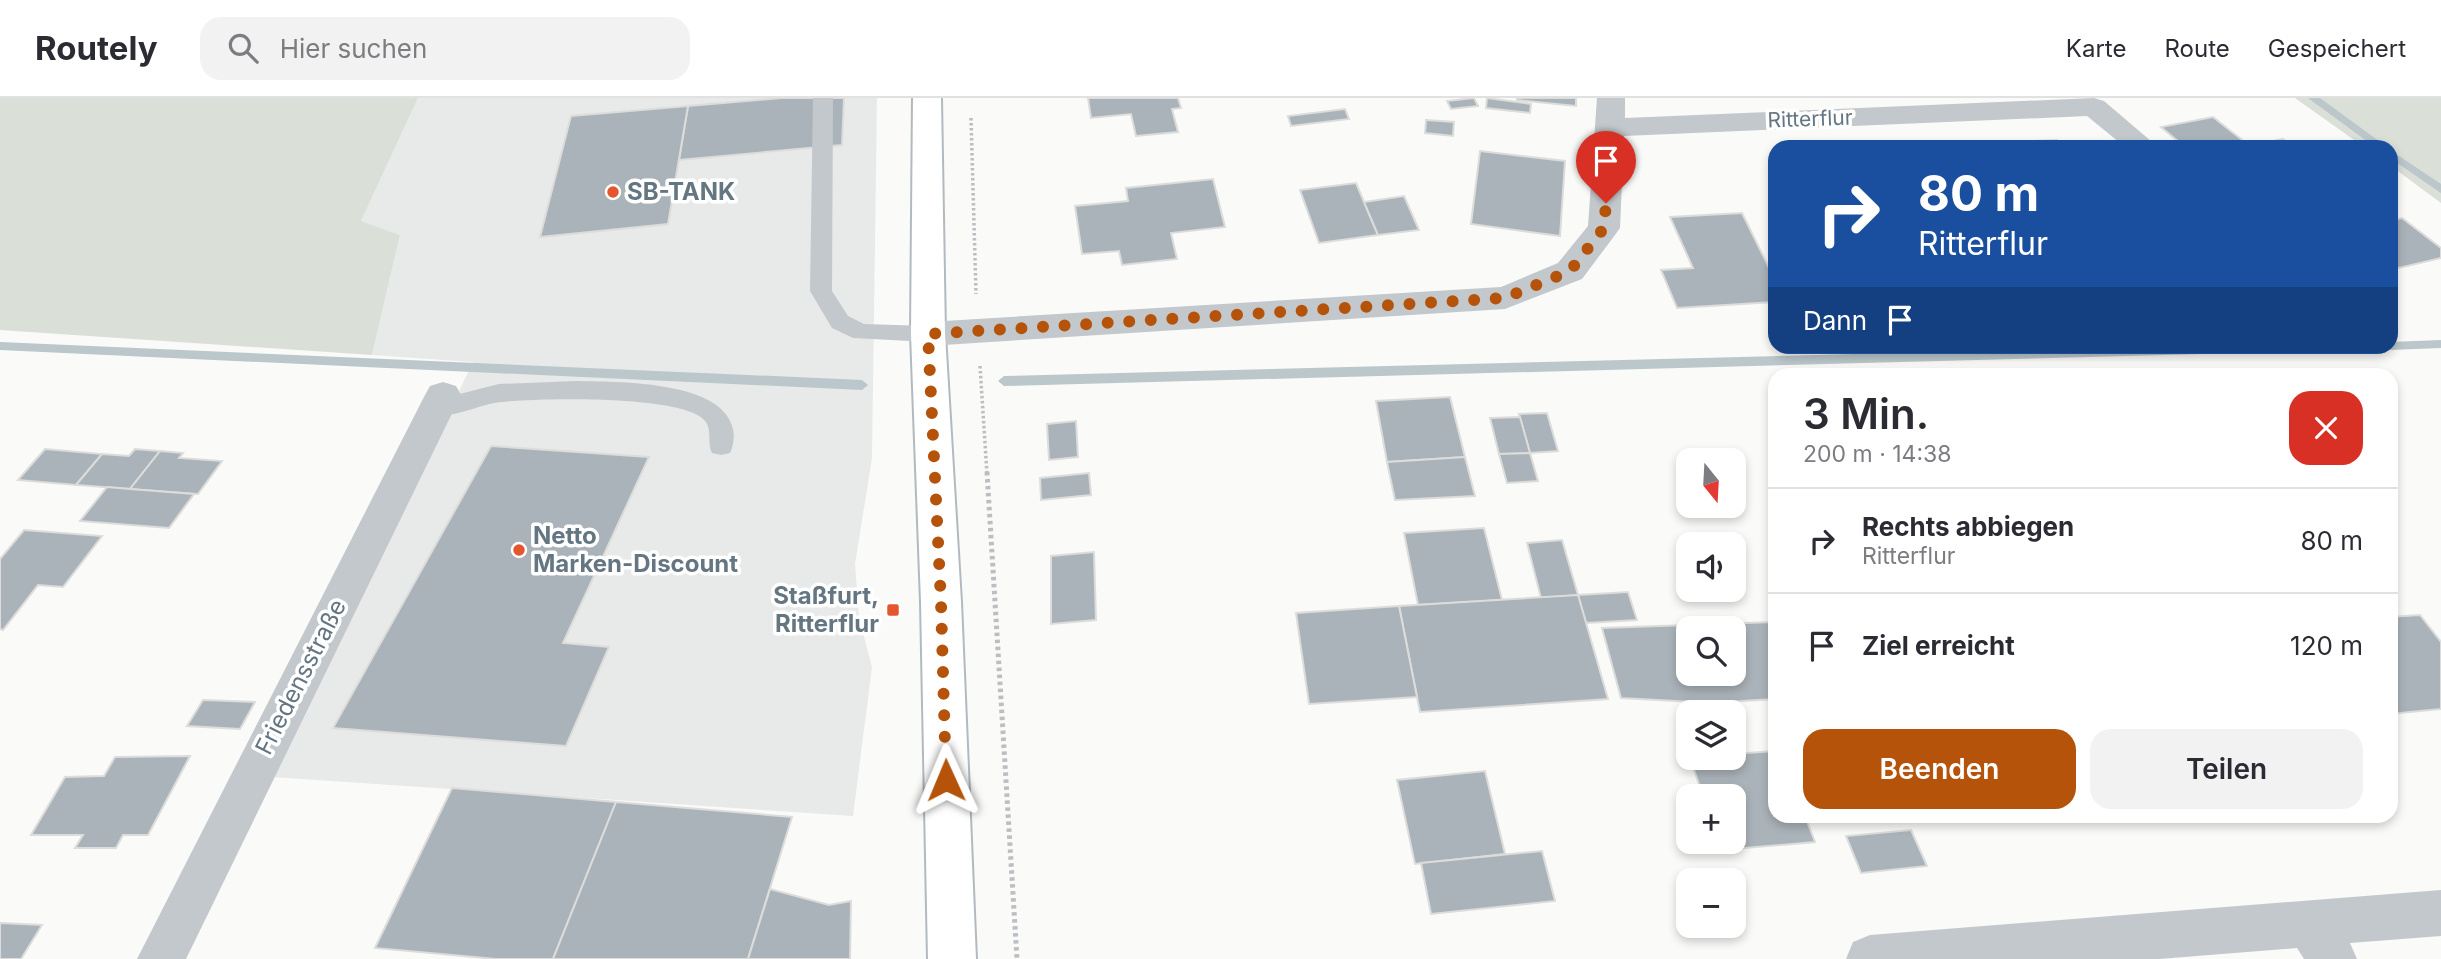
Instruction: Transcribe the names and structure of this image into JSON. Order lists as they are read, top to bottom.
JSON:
{
  "streets": {
    "street": ["Ritterflur", "Friedensstraße"]
  },
  "places": {
    "other": ["SB-TANK", "Netto Marken-Discount"],
    "transit": ["Staßfurt, Ritterflur"]
  },
  "north": "bottom",
  "page": {
    "header": "Routely",
    "search": "Hier suchen",
    "nav": ["Karte", "Route", "Gespeichert"],
    "turn": ["80 m", "Ritterflur"],
    "then": "Dann",
    "heading": ["3 Min.", "200 m · 14:38"],
    "map_buttons": ["+", "−"],
    "list": [
      {
        "name": "Rechts abbiegen",
        "note": "Ritterflur",
        "value": "80 m"
      },
      {
        "name": "Ziel erreicht",
        "value": "120 m"
      }
    ],
    "buttons": ["Beenden", "Teilen"]
  }
}
